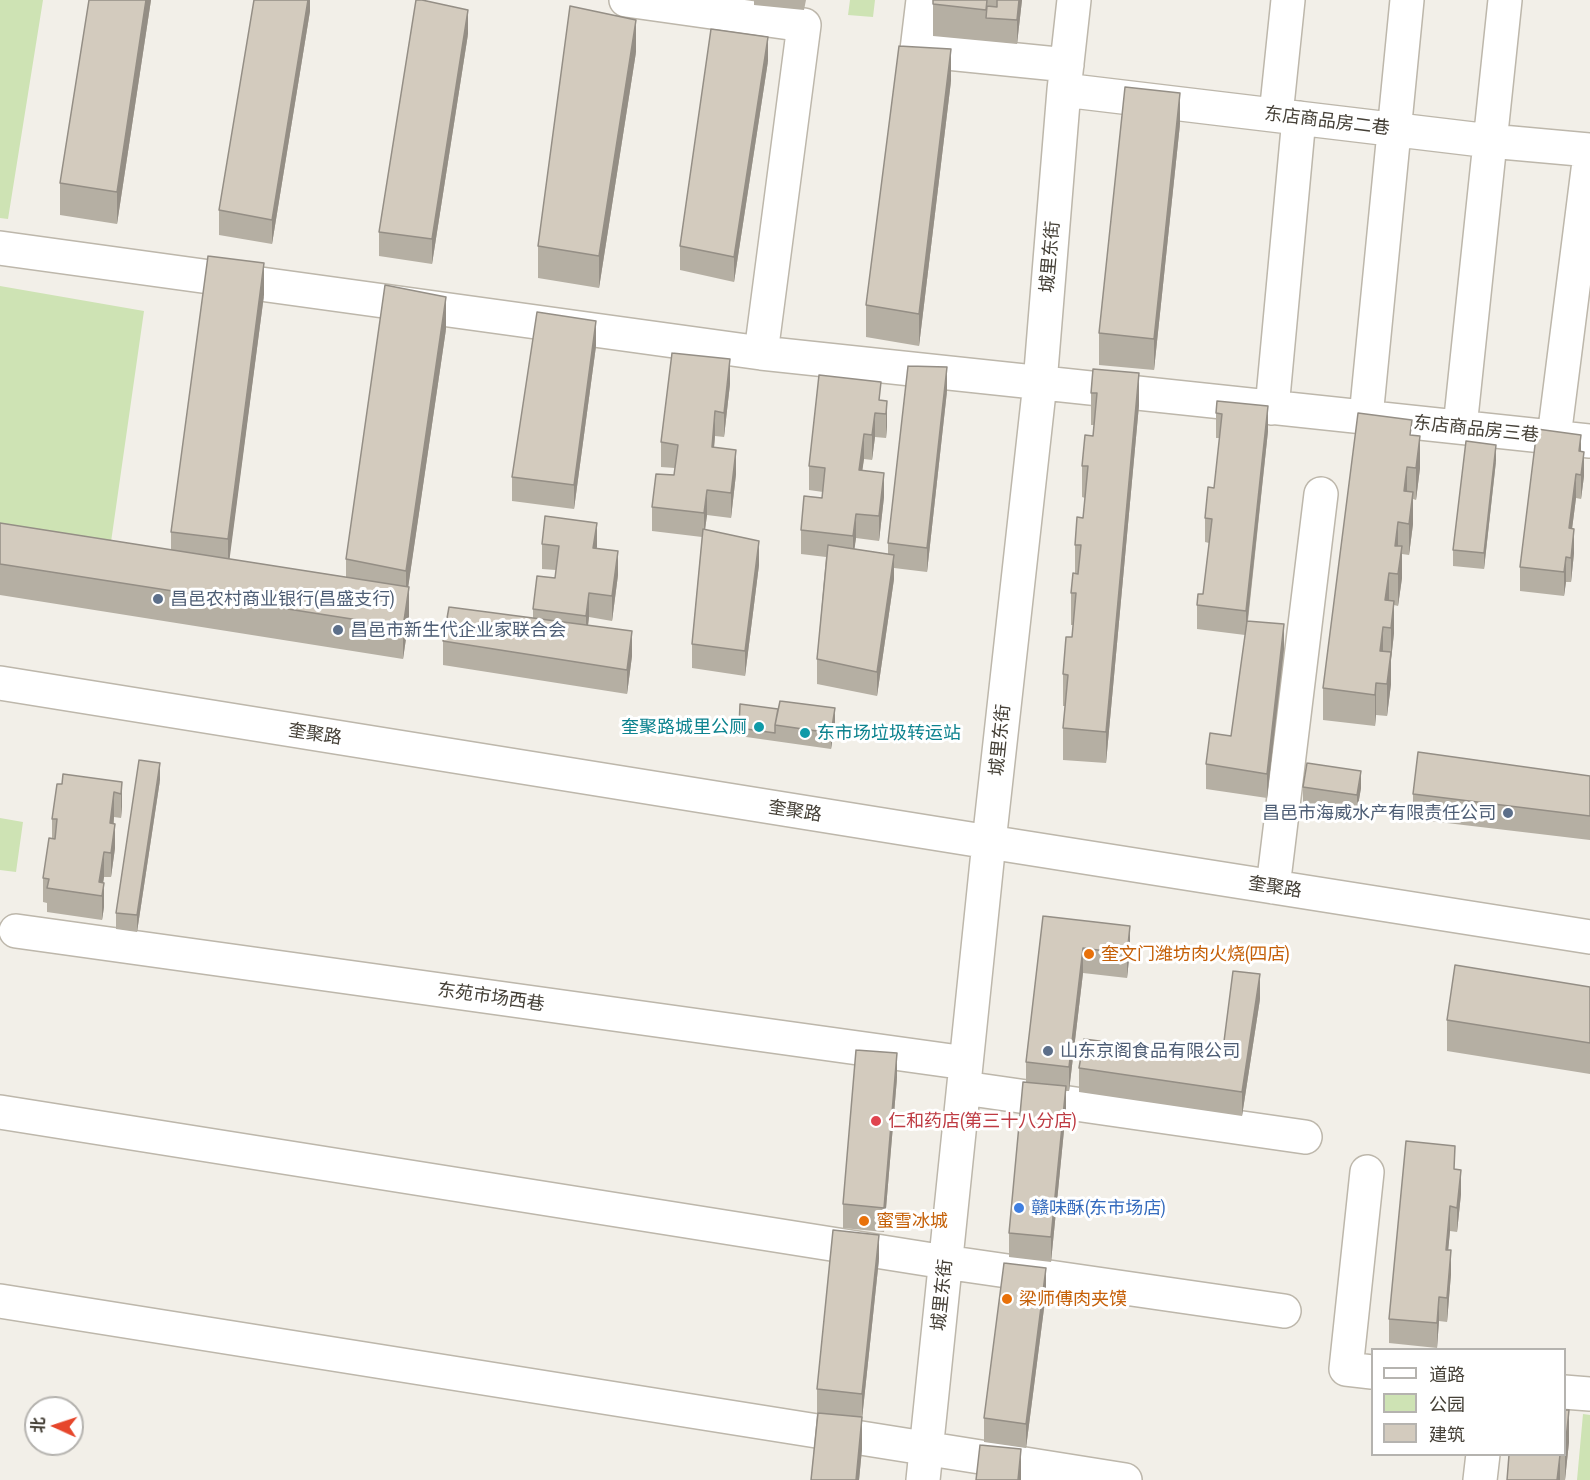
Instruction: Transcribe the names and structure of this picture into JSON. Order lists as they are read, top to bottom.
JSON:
{
  "streets": {
    "street": [
      "东店商品房二巷",
      "城里东街",
      "东店商品房三巷",
      "奎聚路",
      "东苑市场西巷"
    ]
  },
  "crossings": [
    ["东店商品房二巷", "城里东街"],
    ["城里东街", "东店商品房三巷"],
    ["城里东街", "奎聚路"],
    ["城里东街", "东苑市场西巷"]
  ],
  "places": [
    "昌邑农村商业银行(昌盛支行)",
    "昌邑市新生代企业家联合会",
    "奎聚路城里公厕",
    "东市场垃圾转运站",
    "昌邑市海威水产有限责任公司",
    "奎文门潍坊肉火烧(四店)",
    "山东京阁食品有限公司",
    "仁和药店(第三十八分店)",
    "赣味酥(东市场店)",
    "蜜雪冰城",
    "梁师傅肉夹馍"
  ],
  "legend": ["道路", "公园", "建筑"],
  "north": "left"
}
